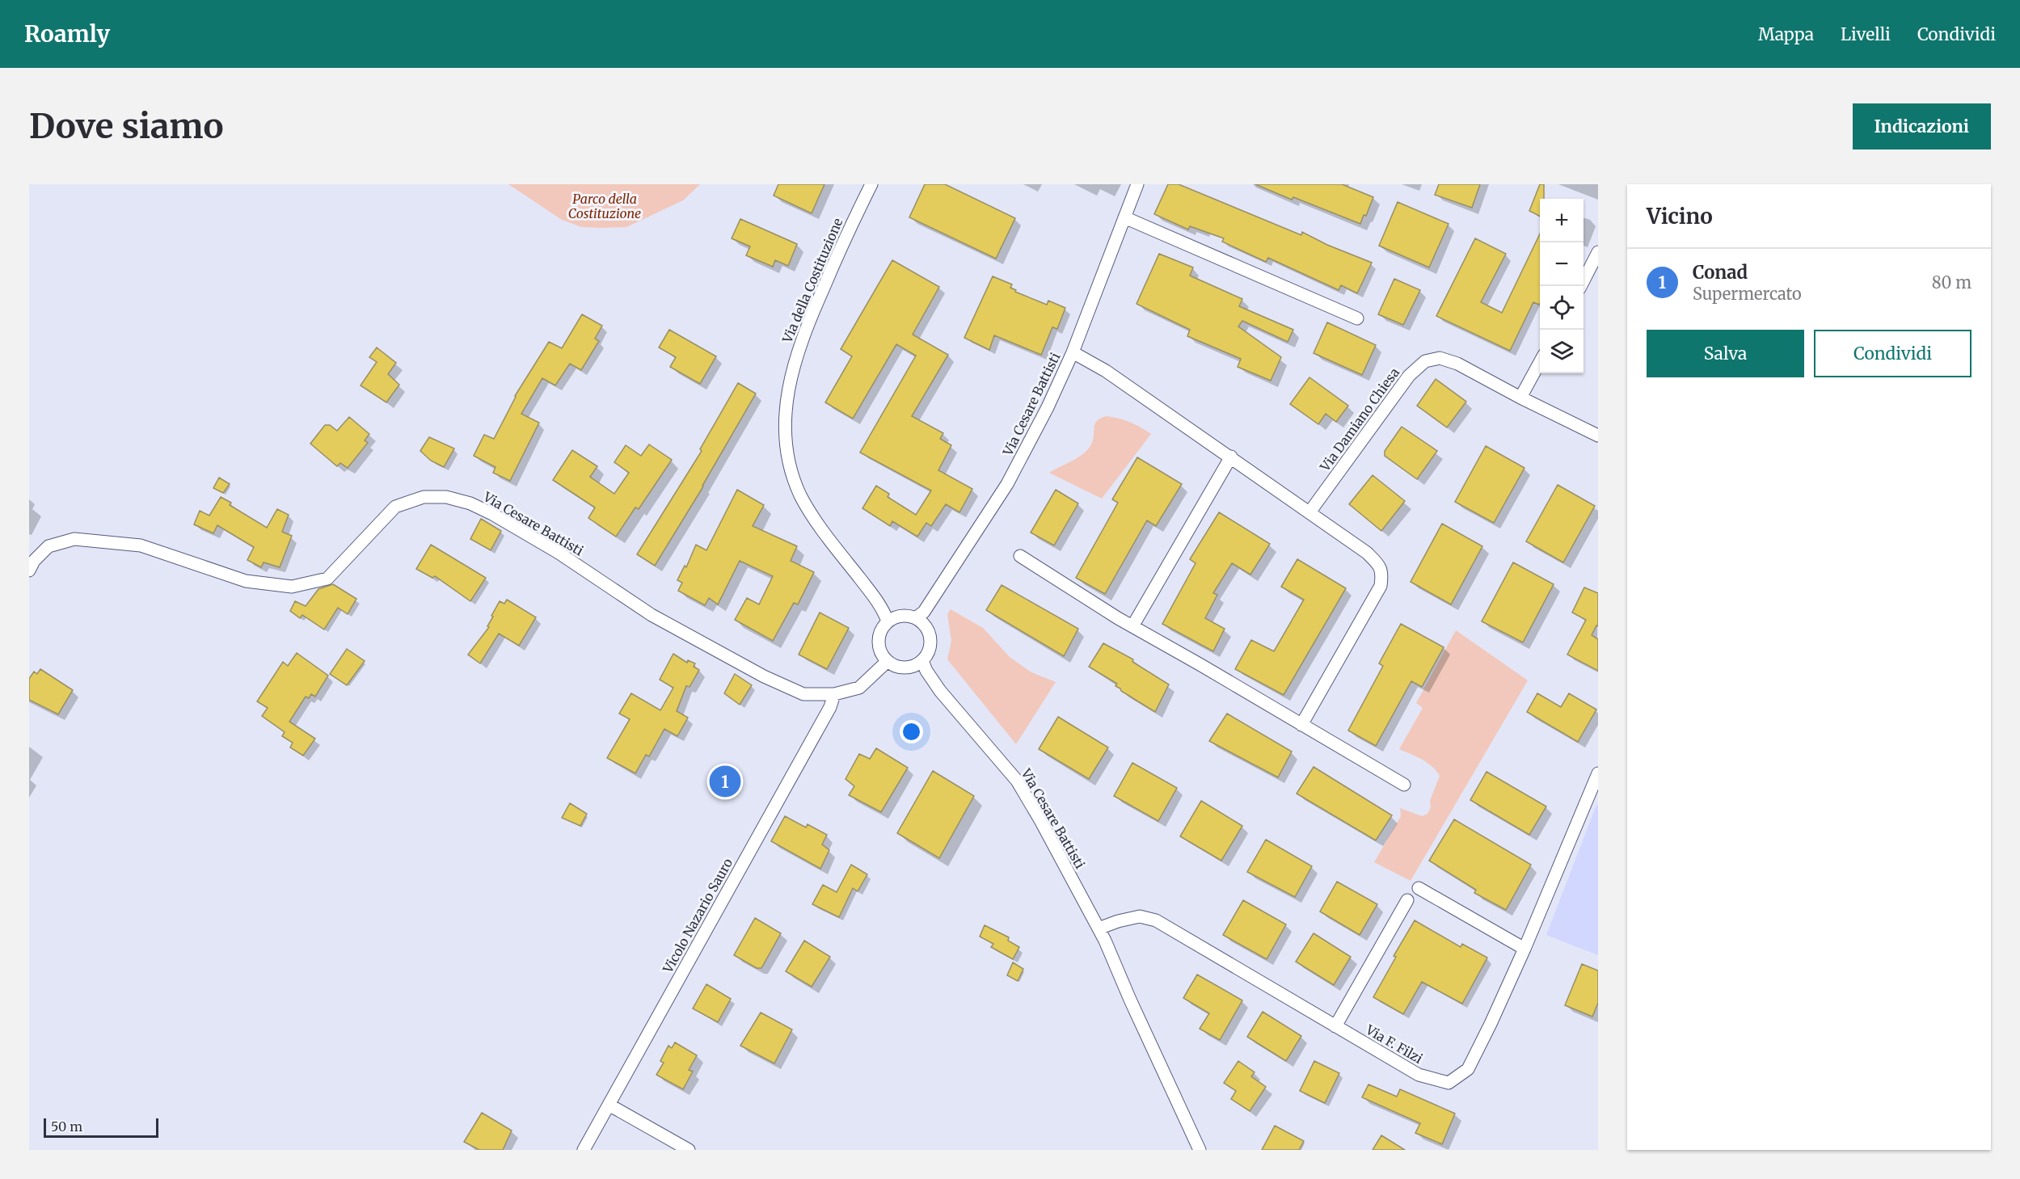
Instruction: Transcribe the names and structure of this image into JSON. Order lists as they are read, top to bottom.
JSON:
{
  "streets": {
    "street": [
      "Via della Costituzione",
      "Via Cesare Battisti",
      "Via Damiano Chiesa",
      "Vicolo Nazario Sauro",
      "Via F. Filzi"
    ]
  },
  "crossings": [
    ["Via della Costituzione", "Via Cesare Battisti"],
    ["Via Cesare Battisti", "Vicolo Nazario Sauro"],
    ["Via Cesare Battisti", "Via F. Filzi"]
  ],
  "parks": ["Parco della Costituzione"],
  "scale_bar": "50 m",
  "page": {
    "header": "Roamly",
    "nav": ["Mappa", "Livelli", "Condividi"],
    "buttons": [
      "Indicazioni",
      ["Salva", "Condividi"]
    ],
    "title": "Dove siamo",
    "heading": "Vicino",
    "map_buttons": ["+", "−"],
    "list": [
      {
        "mark": "1",
        "name": "Conad",
        "note": "Supermercato",
        "value": "80 m"
      }
    ],
    "pins": "1",
    "scale": "50 m"
  }
}
